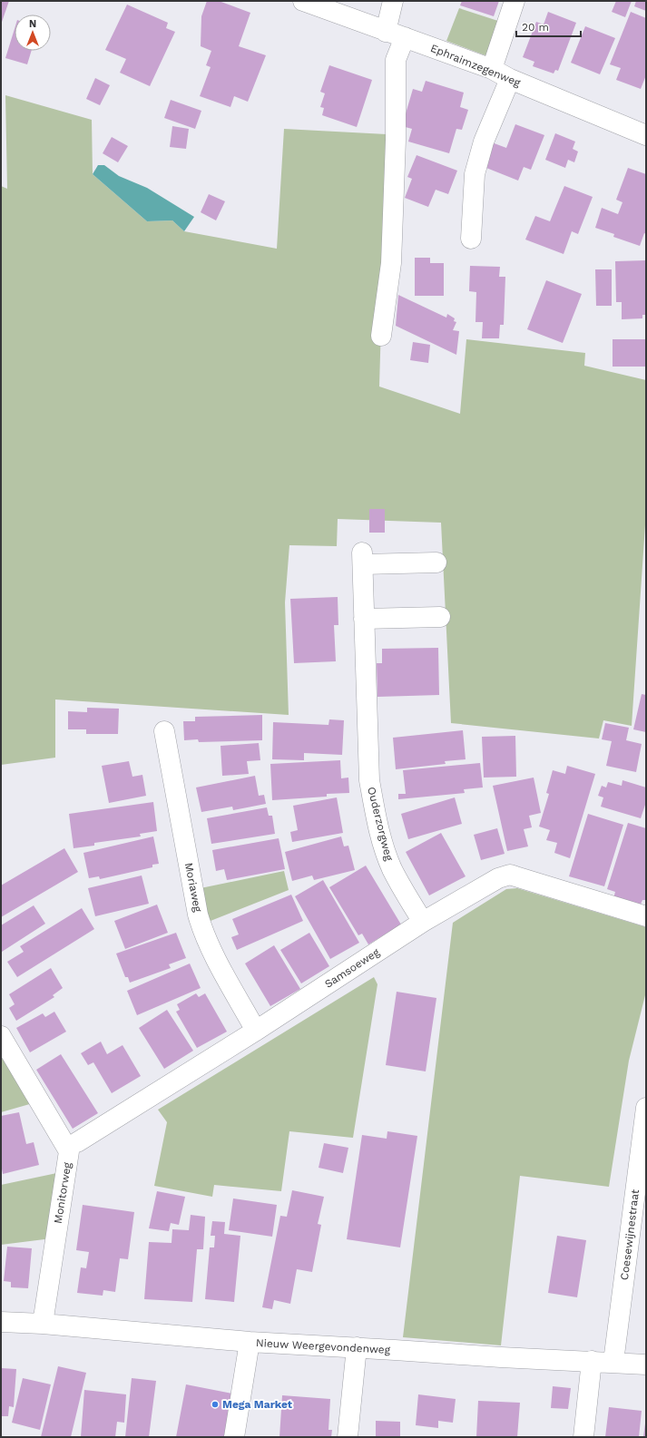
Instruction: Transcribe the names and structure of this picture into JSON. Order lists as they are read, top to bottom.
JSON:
{
  "streets": {
    "street": [
      "Ephraimzegenweg",
      "Ouderzorgweg",
      "Moriaweg",
      "Samsoeweg",
      "Monitorweg",
      "Coesewijnestraat",
      "Nieuw Weergevondenweg"
    ]
  },
  "crossings": [
    ["Ouderzorgweg", "Samsoeweg"],
    ["Moriaweg", "Samsoeweg"],
    ["Monitorweg", "Nieuw Weergevondenweg"],
    ["Coesewijnestraat", "Nieuw Weergevondenweg"]
  ],
  "places": ["Mega Market"],
  "scale_bar": "20 m",
  "north": "top"
}
